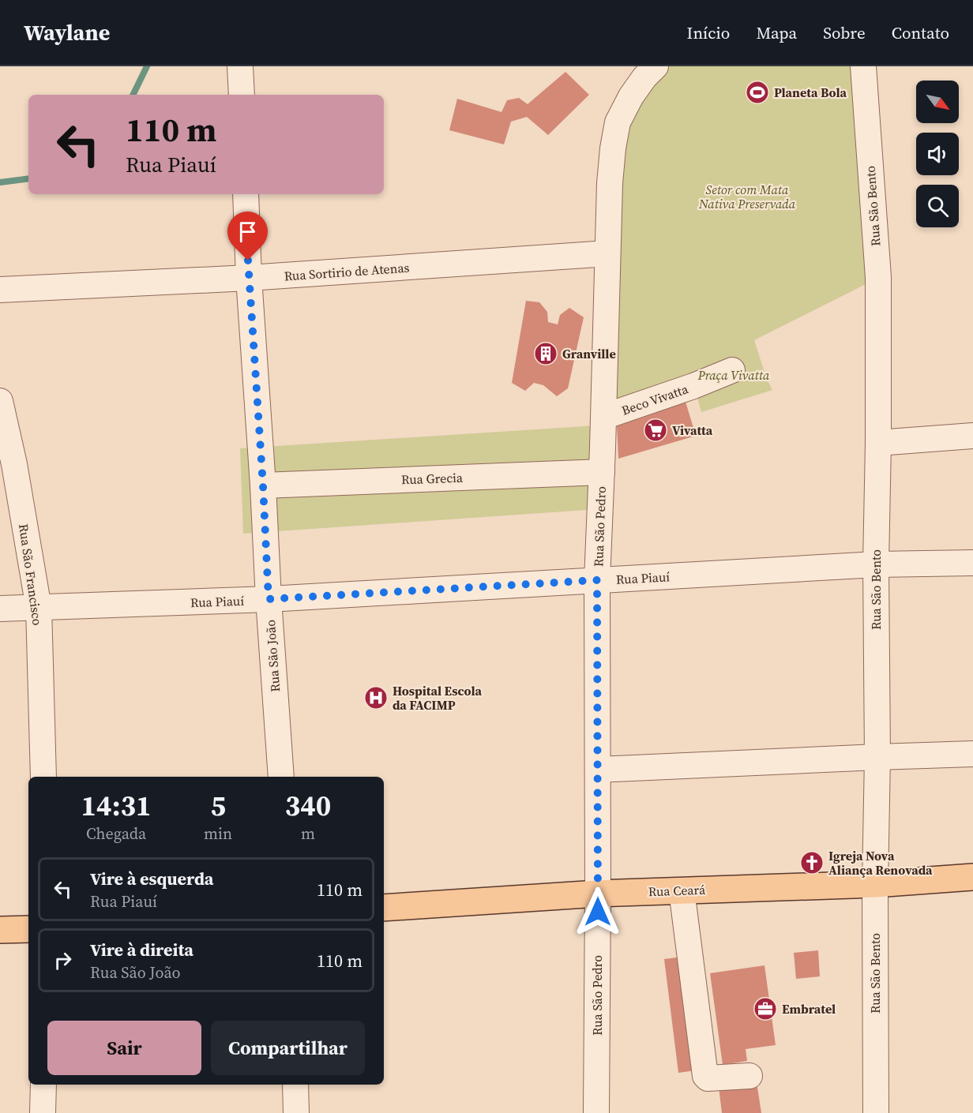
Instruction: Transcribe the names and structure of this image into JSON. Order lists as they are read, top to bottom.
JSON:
{
  "streets": {
    "main road": ["Rua Ceará"],
    "street": [
      "Rua São Bento",
      "Rua Sortirio de Atenas",
      "Beco Vivatta",
      "Rua Grecia",
      "Rua São Pedro",
      "Rua São Francisco",
      "Rua Piauí",
      "Rua São João"
    ]
  },
  "crossings": [
    ["Rua São Bento", "Rua Piauí"],
    ["Rua São Bento", "Rua Ceará"],
    ["Rua Sortirio de Atenas", "Rua São Pedro"],
    ["Rua Sortirio de Atenas", "Rua São João"],
    ["Beco Vivatta", "Rua São Pedro"],
    ["Rua Grecia", "Rua São Pedro"],
    ["Rua Grecia", "Rua São João"],
    ["Rua São Pedro", "Rua Piauí"],
    ["Rua São Pedro", "Rua Ceará"],
    ["Rua São Francisco", "Rua Piauí"],
    ["Rua Piauí", "Rua São João"]
  ],
  "parks": ["Setor com Mata Nativa Preservada", "Praça Vivatta"],
  "places": {
    "sports": ["Planeta Bola"],
    "building": ["Granville"],
    "supermarket": ["Vivatta"],
    "hospital": ["Hospital Escola da FACIMP"],
    "church": ["Igreja Nova Aliança Renovada"],
    "office": ["Embratel"]
  },
  "north": "bottom right",
  "page": {
    "header": "Waylane",
    "nav": [
      "Início",
      "Mapa",
      "Sobre",
      "Contato"
    ],
    "turn": ["110 m", "Rua Piauí"],
    "eta": [
      "14:31",
      "Chegada",
      "5",
      "min",
      "340",
      "m"
    ],
    "list": [
      {
        "name": "Vire à esquerda",
        "note": "Rua Piauí",
        "value": "110 m"
      },
      {
        "name": "Vire à direita",
        "note": "Rua São João",
        "value": "110 m"
      }
    ],
    "buttons": ["Sair", "Compartilhar"]
  }
}
